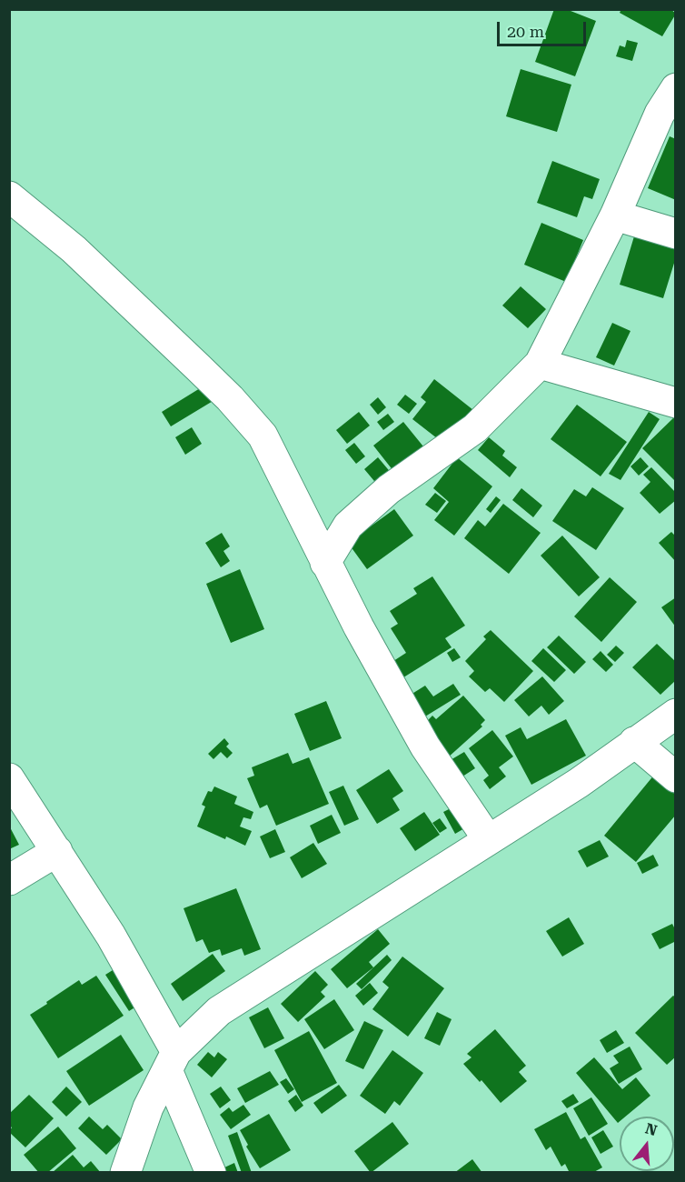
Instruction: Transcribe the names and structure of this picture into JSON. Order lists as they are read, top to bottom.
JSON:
{
  "scale_bar": "20 m",
  "north": "top"
}
